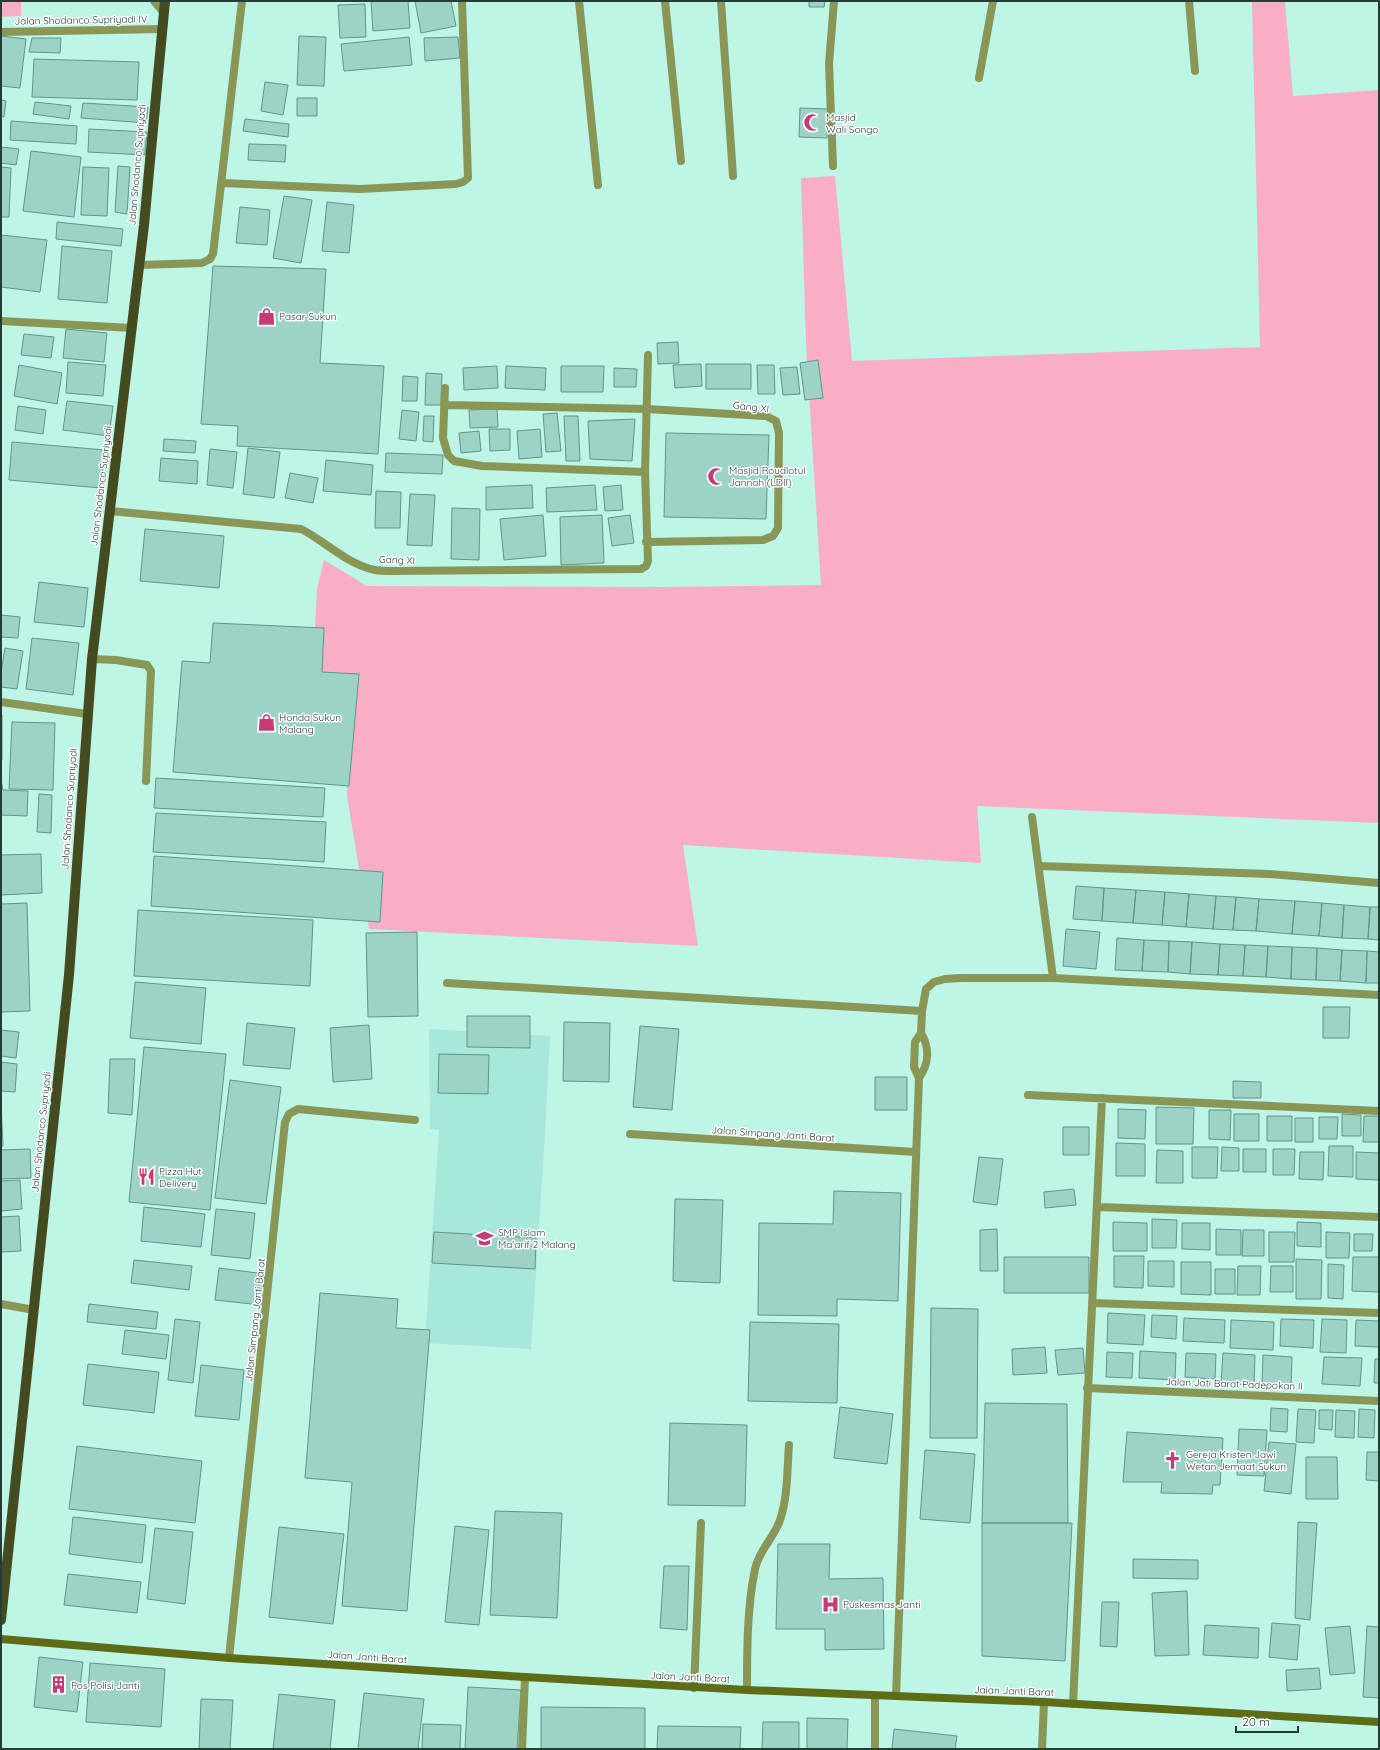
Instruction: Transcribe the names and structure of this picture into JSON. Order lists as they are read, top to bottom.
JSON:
{
  "streets": {
    "main road": ["Jalan Shodanco Supriyadi"],
    "street": [
      "Jalan Shodanco Supriyadi IV",
      "Gang XI",
      "Jalan Simpang Janti Barat",
      "Jalan Jati Barat Padepokan II",
      "Jalan Janti Barat"
    ]
  },
  "crossings": [
    ["Jalan Shodanco Supriyadi IV", "Jalan Shodanco Supriyadi"],
    ["Jalan Shodanco Supriyadi", "Gang XI"],
    ["Jalan Simpang Janti Barat", "Jalan Janti Barat"]
  ],
  "places": {
    "mosque": ["Masjid Wali Songo", "Masjid Roudlotul Jannah (LDII)"],
    "shop": ["Pasar Sukun", "Honda Sukun Malang"],
    "restaurant": ["Pizza Hut Delivery"],
    "school or university": ["SMP Islam Ma'arif 2 Malang"],
    "church": ["Gereja Kristen Jawi Wetan Jemaat Sukun"],
    "hospital": ["Puskesmas Janti"],
    "building": ["Pos Polisi Janti"]
  },
  "scale_bar": "20 m"
}
